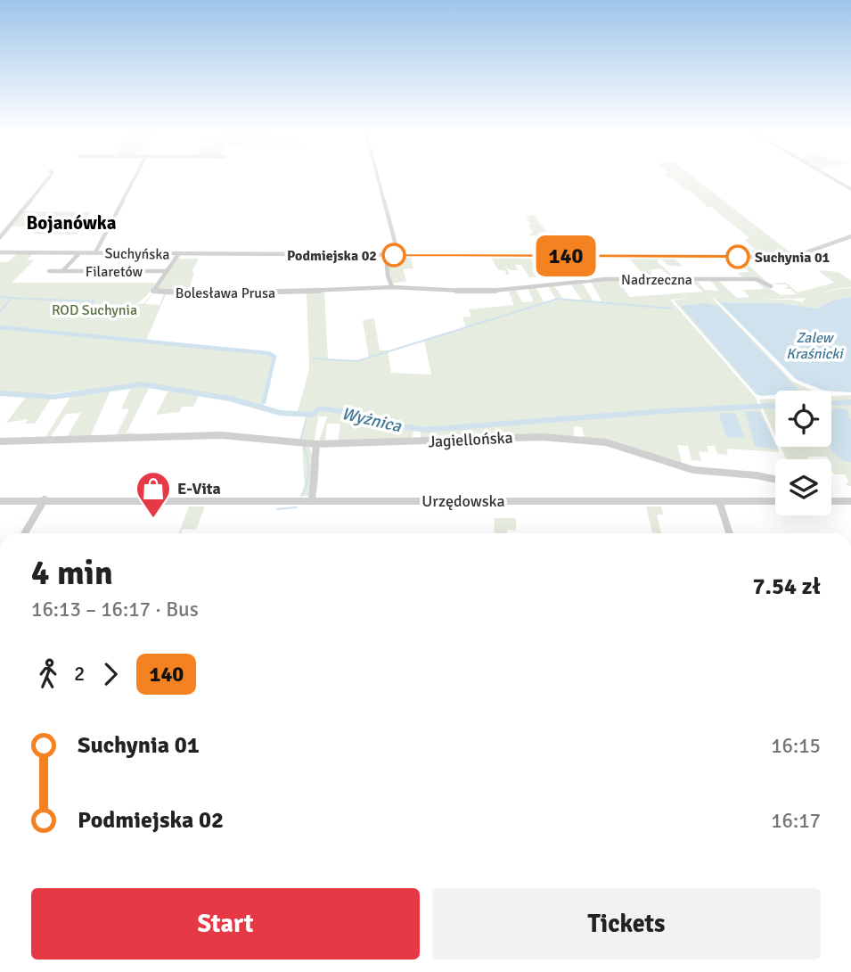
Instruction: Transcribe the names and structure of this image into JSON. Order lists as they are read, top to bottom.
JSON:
{
  "streets": {
    "street": [
      "Suchyńska",
      "Filaretów",
      "Nadrzeczna",
      "Bolesława Prusa",
      "Jagiellońska",
      "Urzędowska"
    ]
  },
  "crossings": [
    ["Suchyńska", "Filaretów"],
    ["Suchyńska", "Bolesława Prusa"],
    ["Filaretów", "Bolesława Prusa"],
    ["Nadrzeczna", "Bolesława Prusa"]
  ],
  "districts": ["Bojanówka"],
  "water": ["Zalew Kraśnicki", "Wyżnica"],
  "parks": ["ROD Suchynia"],
  "places": {
    "other": ["Podmiejska 02", "Suchynia 01"],
    "shop": ["E-Vita"]
  },
  "lines": ["bus line 140"],
  "page": {
    "on_map": "140",
    "heading": ["4 min", "16:13 – 16:17 · Bus", "7.54 zł"],
    "legs": ["2", "140"],
    "list": [
      {
        "name": "Suchynia 01",
        "value": "16:15"
      },
      {
        "name": "Podmiejska 02",
        "value": "16:17"
      }
    ],
    "buttons": ["Start", "Tickets"]
  }
}
